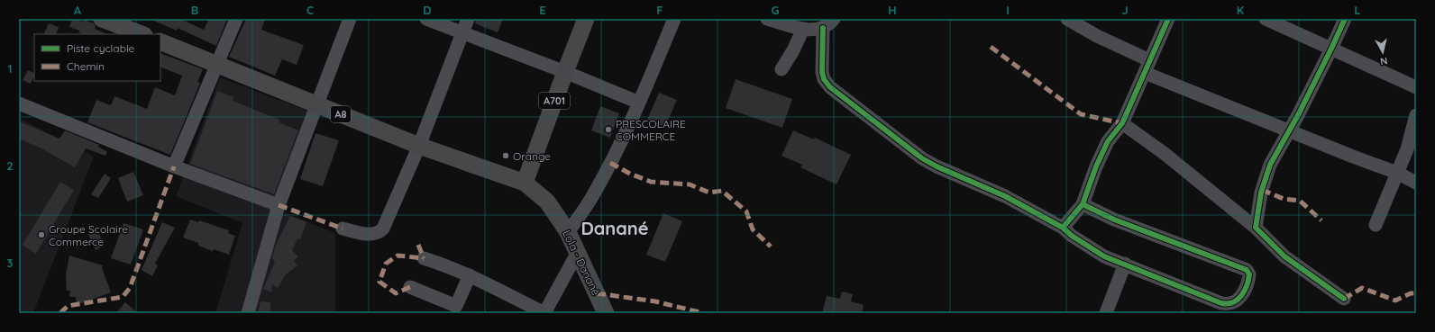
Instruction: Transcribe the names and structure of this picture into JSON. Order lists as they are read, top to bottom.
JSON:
{
  "streets": {
    "main road": ["A701", "A8", "Lola - Danané"]
  },
  "crossings": [
    ["A701", "A8"],
    ["A701", "Lola - Danané"],
    ["A8", "Lola - Danané"]
  ],
  "districts": ["Danané"],
  "places": ["PRESCOLAIRE COMMERCE", "Orange", "Groupe Scolaire Commerce"],
  "legend": ["Piste cyclable", "Chemin"],
  "north": "bottom",
  "grid": {
    "columns": [
      "A",
      "B",
      "C",
      "D",
      "E",
      "F",
      "G",
      "H",
      "I",
      "J",
      "K",
      "L"
    ],
    "rows": ["1", "2", "3"]
  }
}
